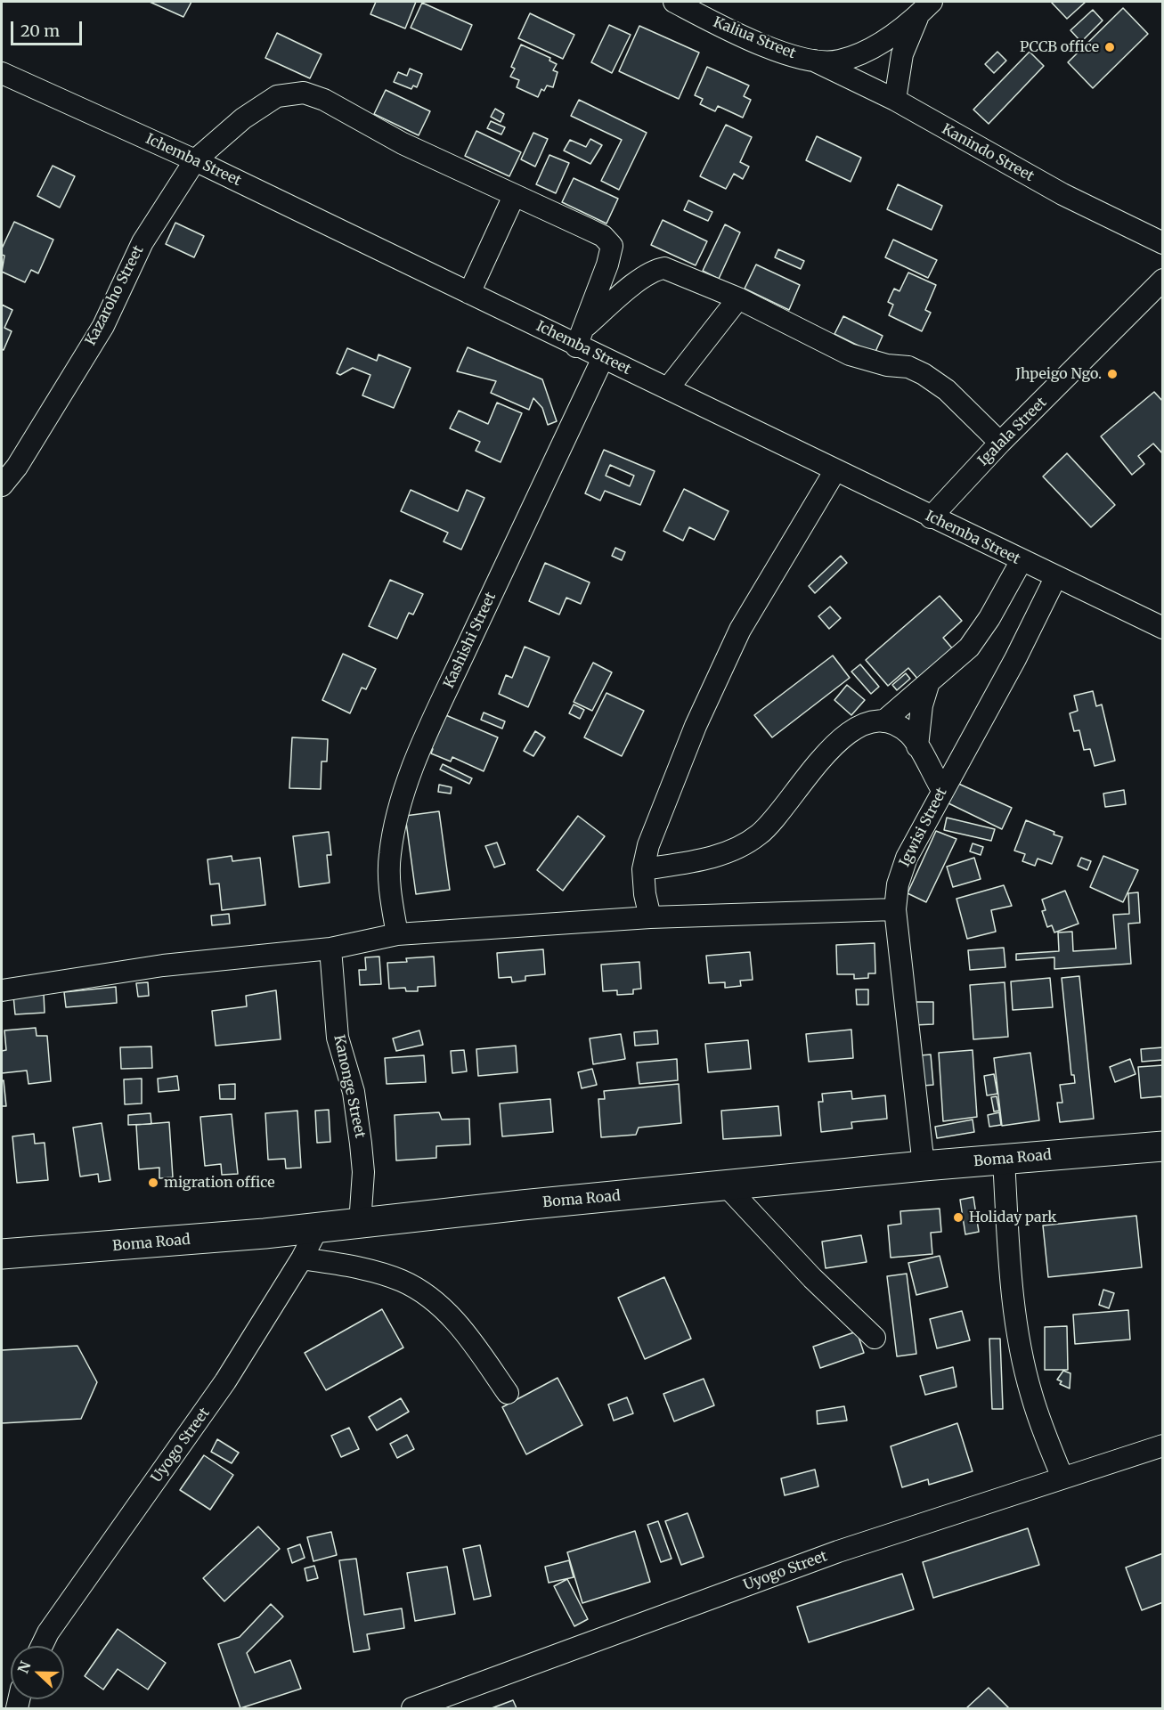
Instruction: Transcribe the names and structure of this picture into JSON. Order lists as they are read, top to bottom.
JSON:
{
  "streets": {
    "main road": ["Boma Road"],
    "street": [
      "Kaliua Street",
      "Kanindo Street",
      "Ichemba Street",
      "Kazaroho Street",
      "Igalala Street",
      "Kashishi Street",
      "Igwisi Street",
      "Kanonge Street",
      "Uyogo Street"
    ]
  },
  "crossings": [
    ["Kaliua Street", "Kanindo Street"],
    ["Ichemba Street", "Kazaroho Street"],
    ["Ichemba Street", "Igalala Street"],
    ["Ichemba Street", "Kashishi Street"],
    ["Ichemba Street", "Igwisi Street"],
    ["Igwisi Street", "Boma Road"],
    ["Kanonge Street", "Boma Road"],
    ["Boma Road", "Uyogo Street"]
  ],
  "places": [
    "PCCB office",
    "Jhpeigo Ngo.",
    "migration office",
    "Holiday park"
  ],
  "scale_bar": "20 m",
  "north": "left"
}
